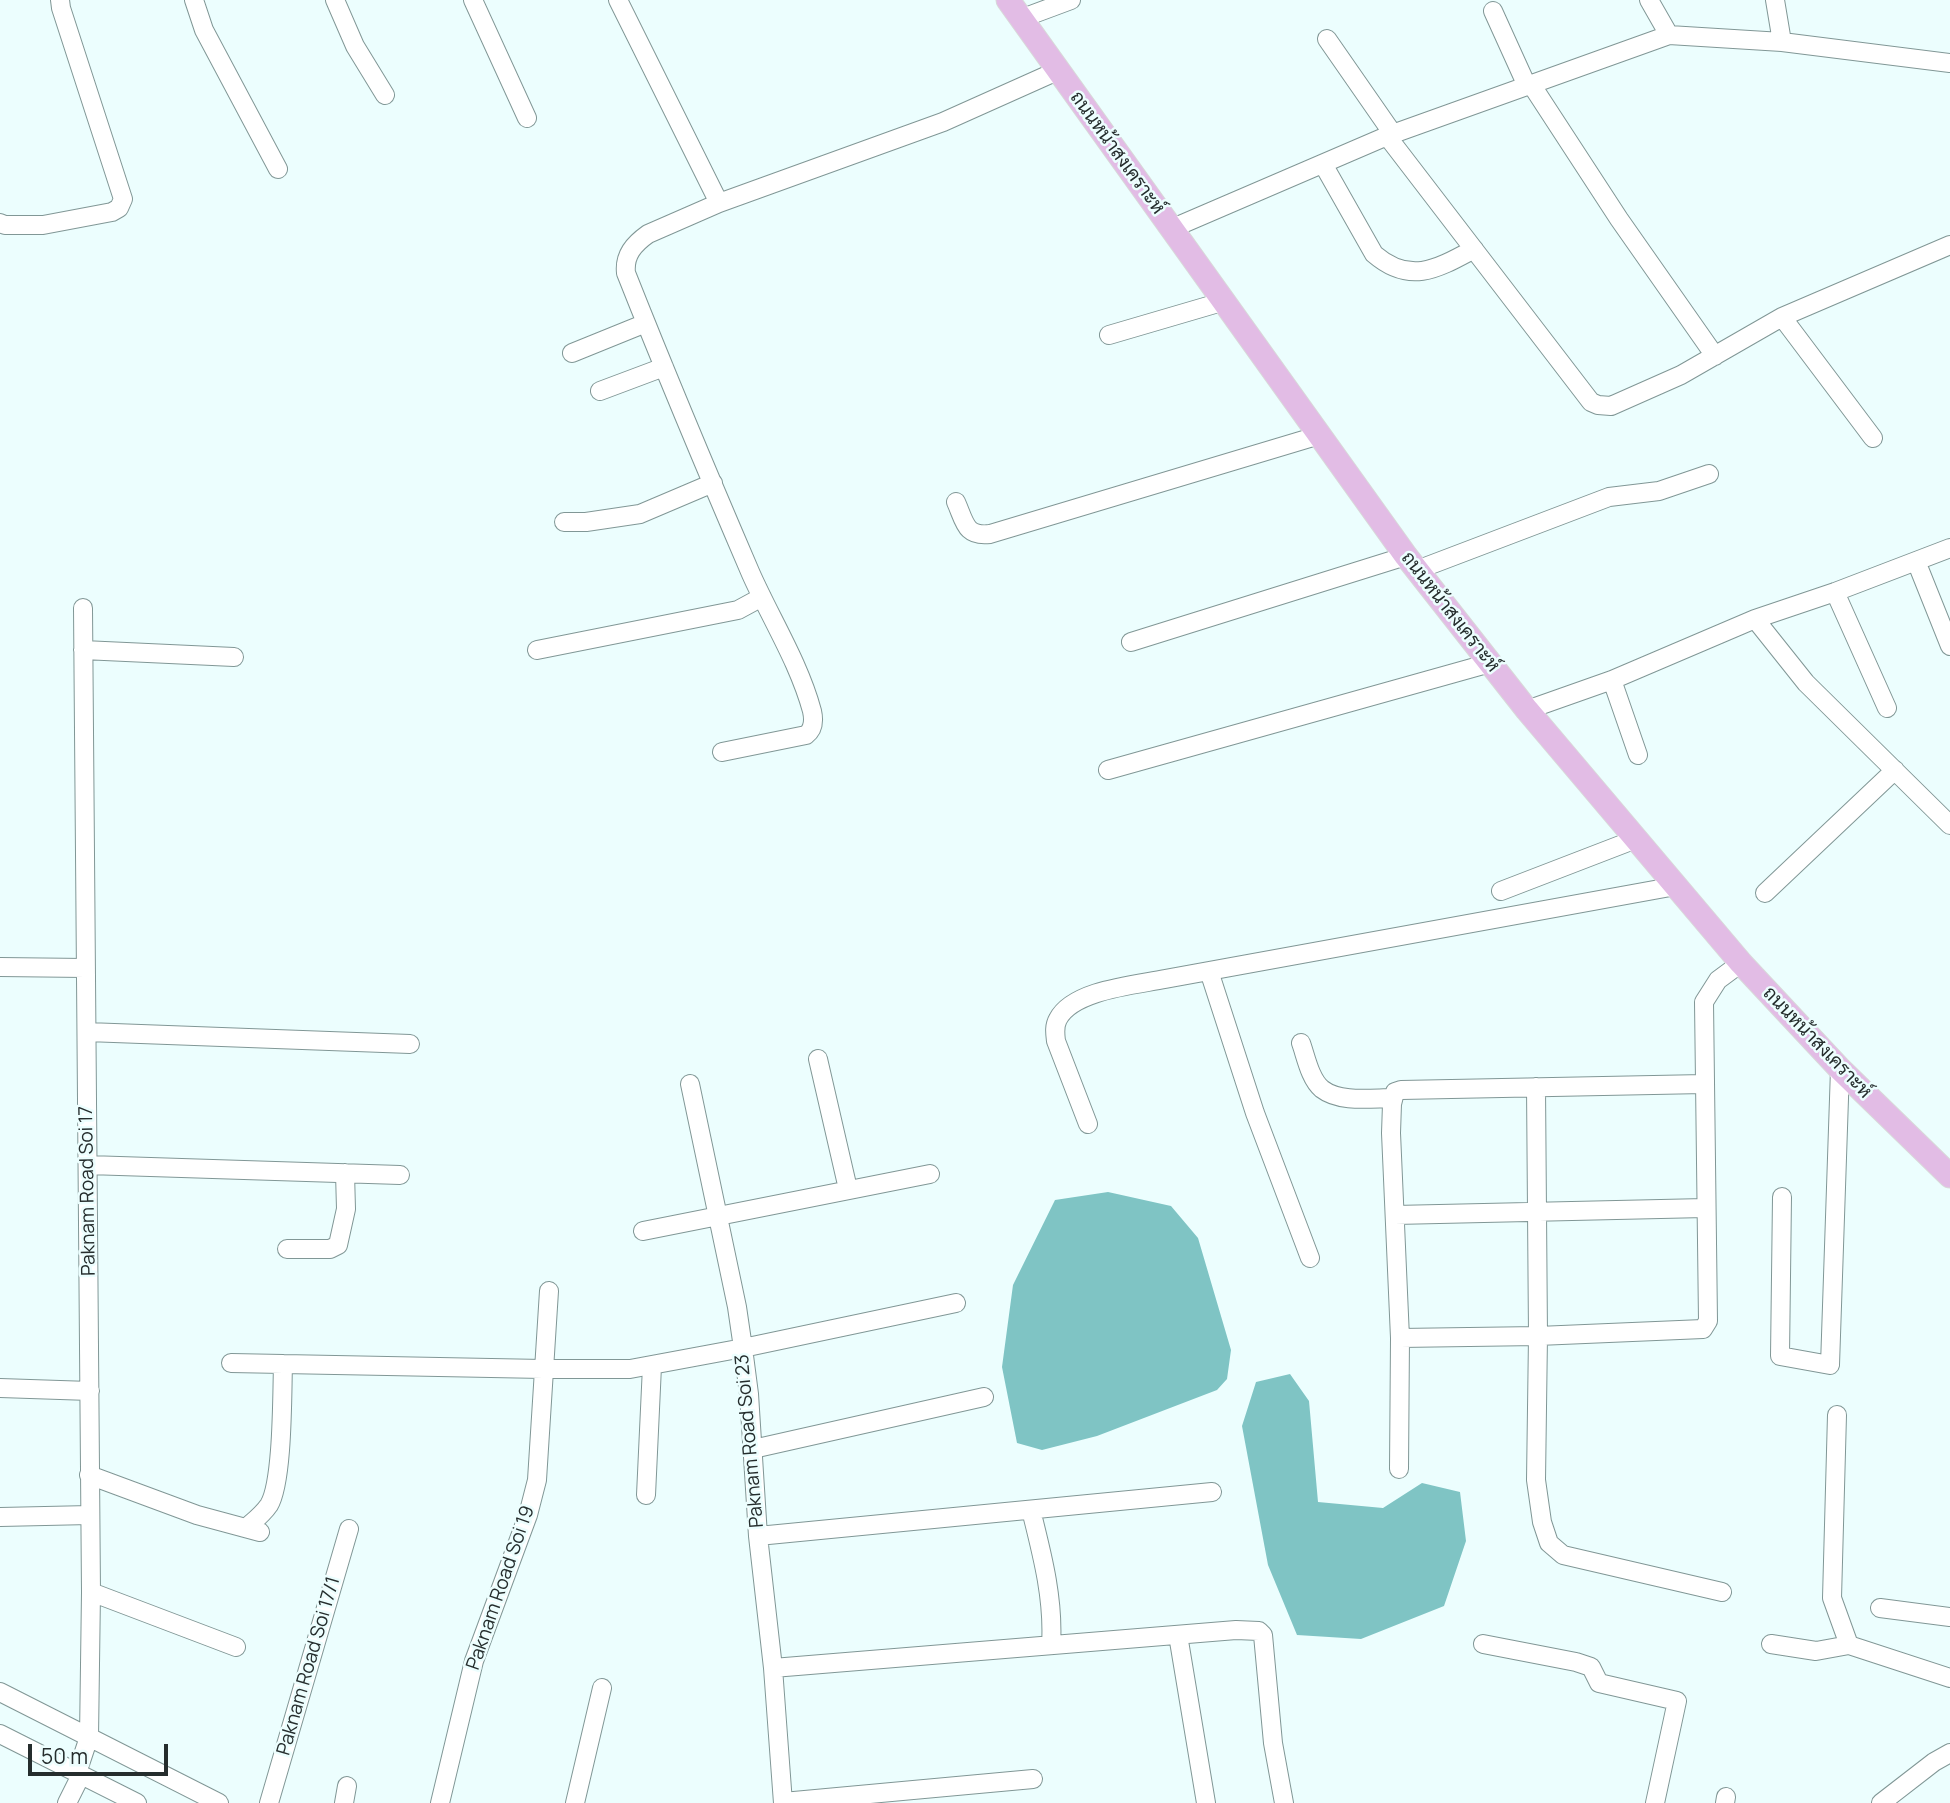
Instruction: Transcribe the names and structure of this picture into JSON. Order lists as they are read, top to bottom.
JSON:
{
  "streets": {
    "main road": ["ถนนหน้าสงเคราะห์"],
    "street": [
      "Paknam Road Soi 17",
      "Paknam Road Soi 23",
      "Paknam Road Soi 19",
      "Paknam Road Soi 17/1"
    ]
  },
  "scale_bar": "50 m"
}
